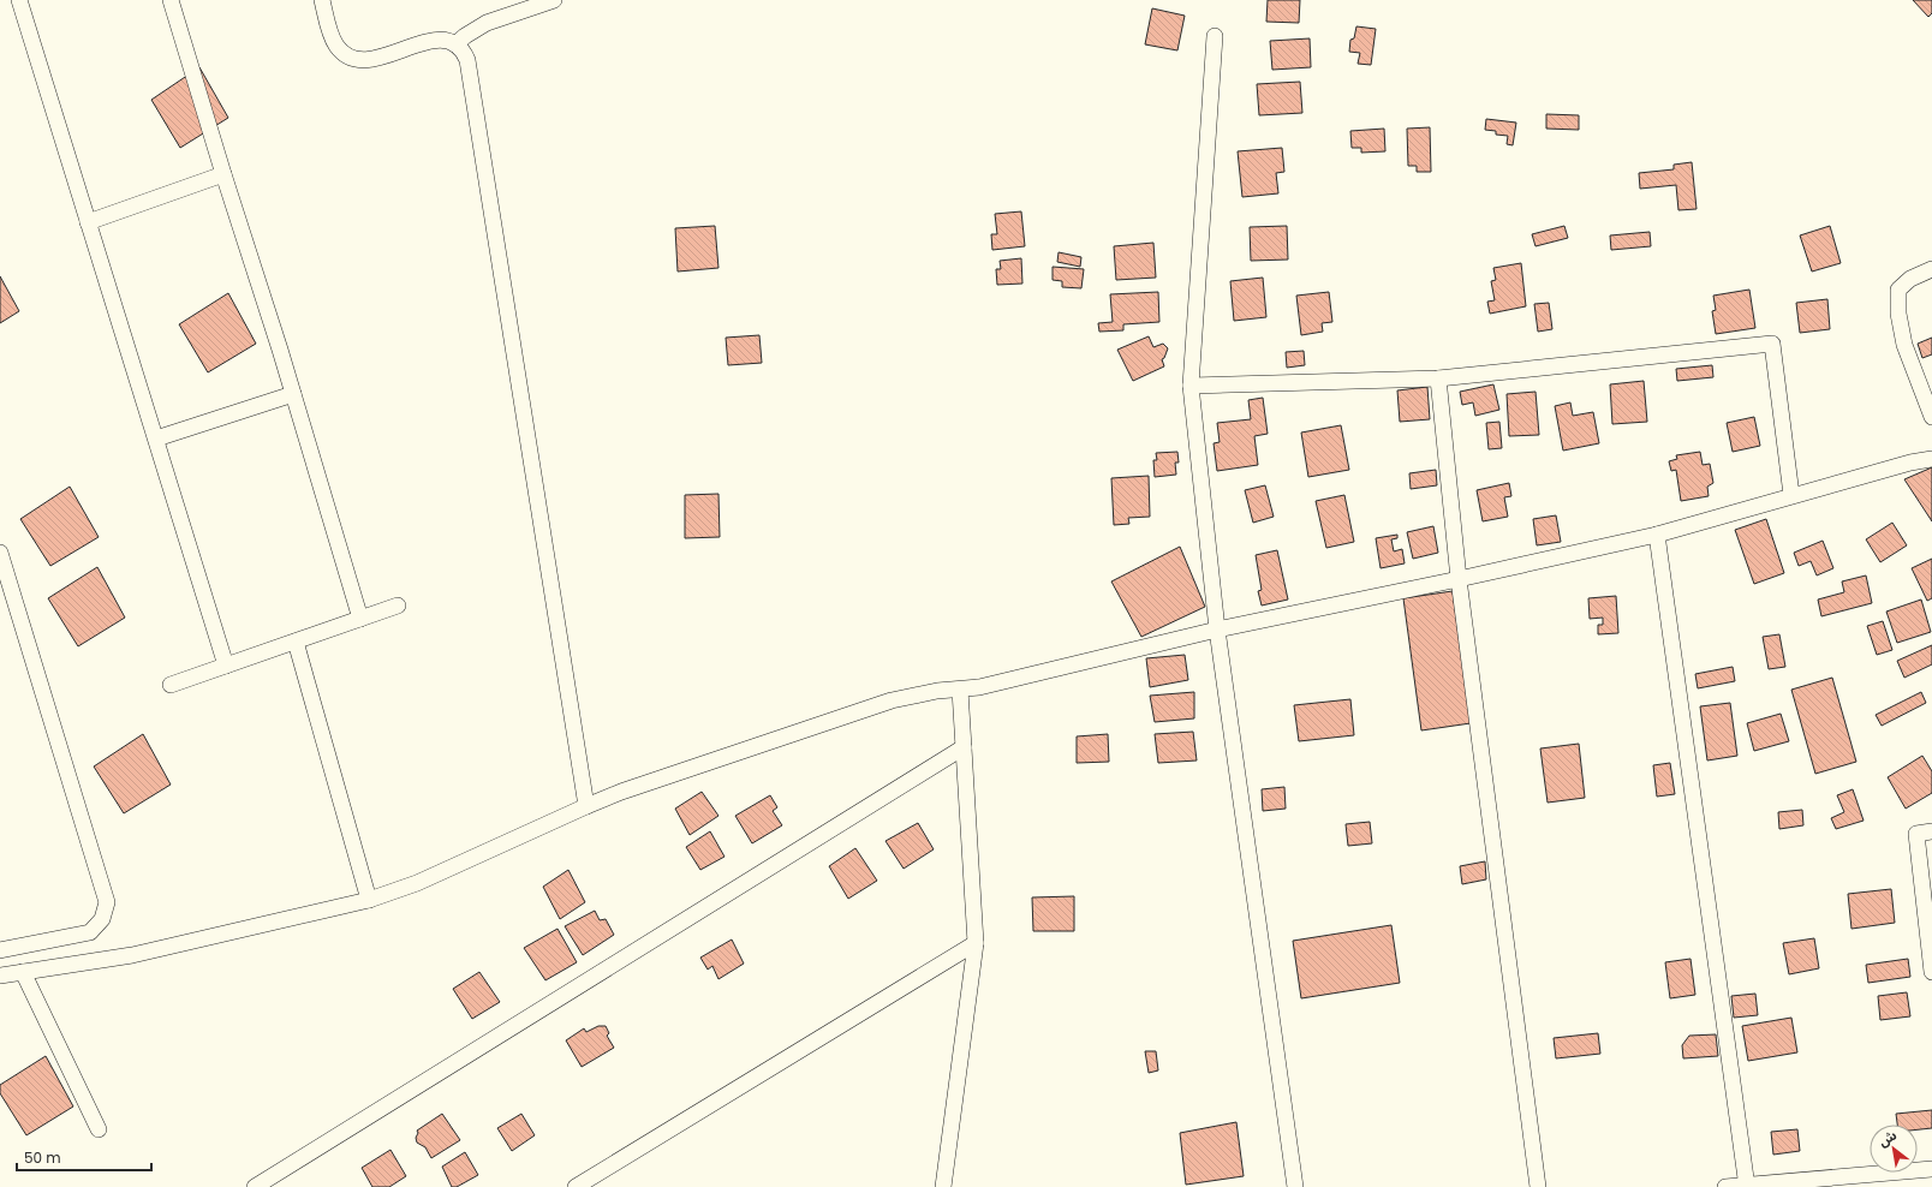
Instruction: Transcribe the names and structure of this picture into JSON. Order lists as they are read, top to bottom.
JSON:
{
  "scale_bar": "50 m",
  "north": "top left"
}
